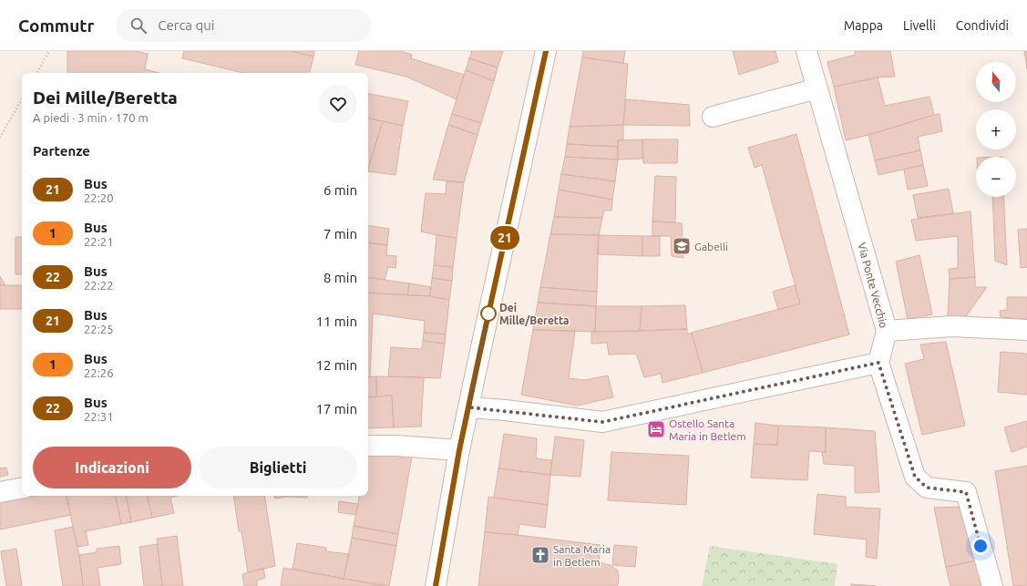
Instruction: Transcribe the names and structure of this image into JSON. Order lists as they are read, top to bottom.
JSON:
{
  "streets": {
    "street": ["Via Ponte Vecchio"]
  },
  "places": {
    "school or university": ["Gabelli"],
    "other": ["Dei Mille/Beretta"],
    "hotel": ["Ostello Santa Maria in Betlem"],
    "church": ["Santa Maria in Betlem"]
  },
  "lines": ["bus line 21"],
  "north": "top",
  "page": {
    "header": "Commutr",
    "search": "Cerca qui",
    "nav": ["Mappa", "Livelli", "Condividi"],
    "on_map": "21",
    "map_buttons": ["+", "−"],
    "heading": [
      ["Dei Mille/Beretta", "A piedi · 3 min · 170 m"],
      "Partenze"
    ],
    "list": [
      {
        "mark": "21",
        "name": "Bus",
        "note": "22:20",
        "value": "6 min"
      },
      {
        "mark": "1",
        "name": "Bus",
        "note": "22:21",
        "value": "7 min"
      },
      {
        "mark": "22",
        "name": "Bus",
        "note": "22:22",
        "value": "8 min"
      },
      {
        "mark": "21",
        "name": "Bus",
        "note": "22:25",
        "value": "11 min"
      },
      {
        "mark": "1",
        "name": "Bus",
        "note": "22:26",
        "value": "12 min"
      },
      {
        "mark": "22",
        "name": "Bus",
        "note": "22:31",
        "value": "17 min"
      }
    ],
    "buttons": ["Indicazioni", "Biglietti"]
  }
}
